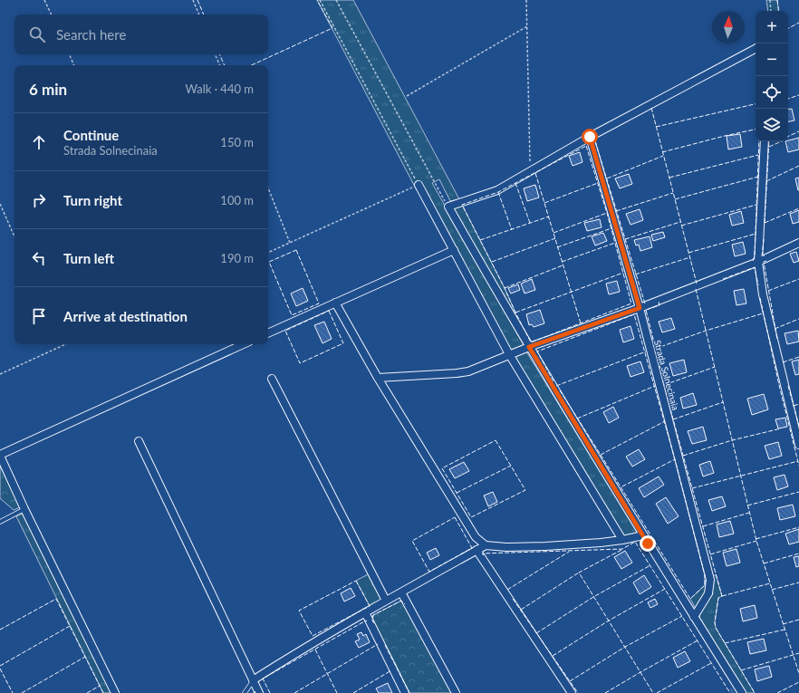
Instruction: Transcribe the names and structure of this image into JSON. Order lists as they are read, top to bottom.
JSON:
{
  "streets": {
    "street": ["Strada Solnecinaia"]
  },
  "north": "top",
  "page": {
    "map_buttons": ["+", "−"],
    "search": "Search here",
    "heading": ["6 min", "Walk · 440 m"],
    "list": [
      ["Continue", "Strada Solnecinaia", "150 m"],
      ["Turn right", "100 m"],
      ["Turn left", "190 m"],
      "Arrive at destination"
    ]
  }
}
